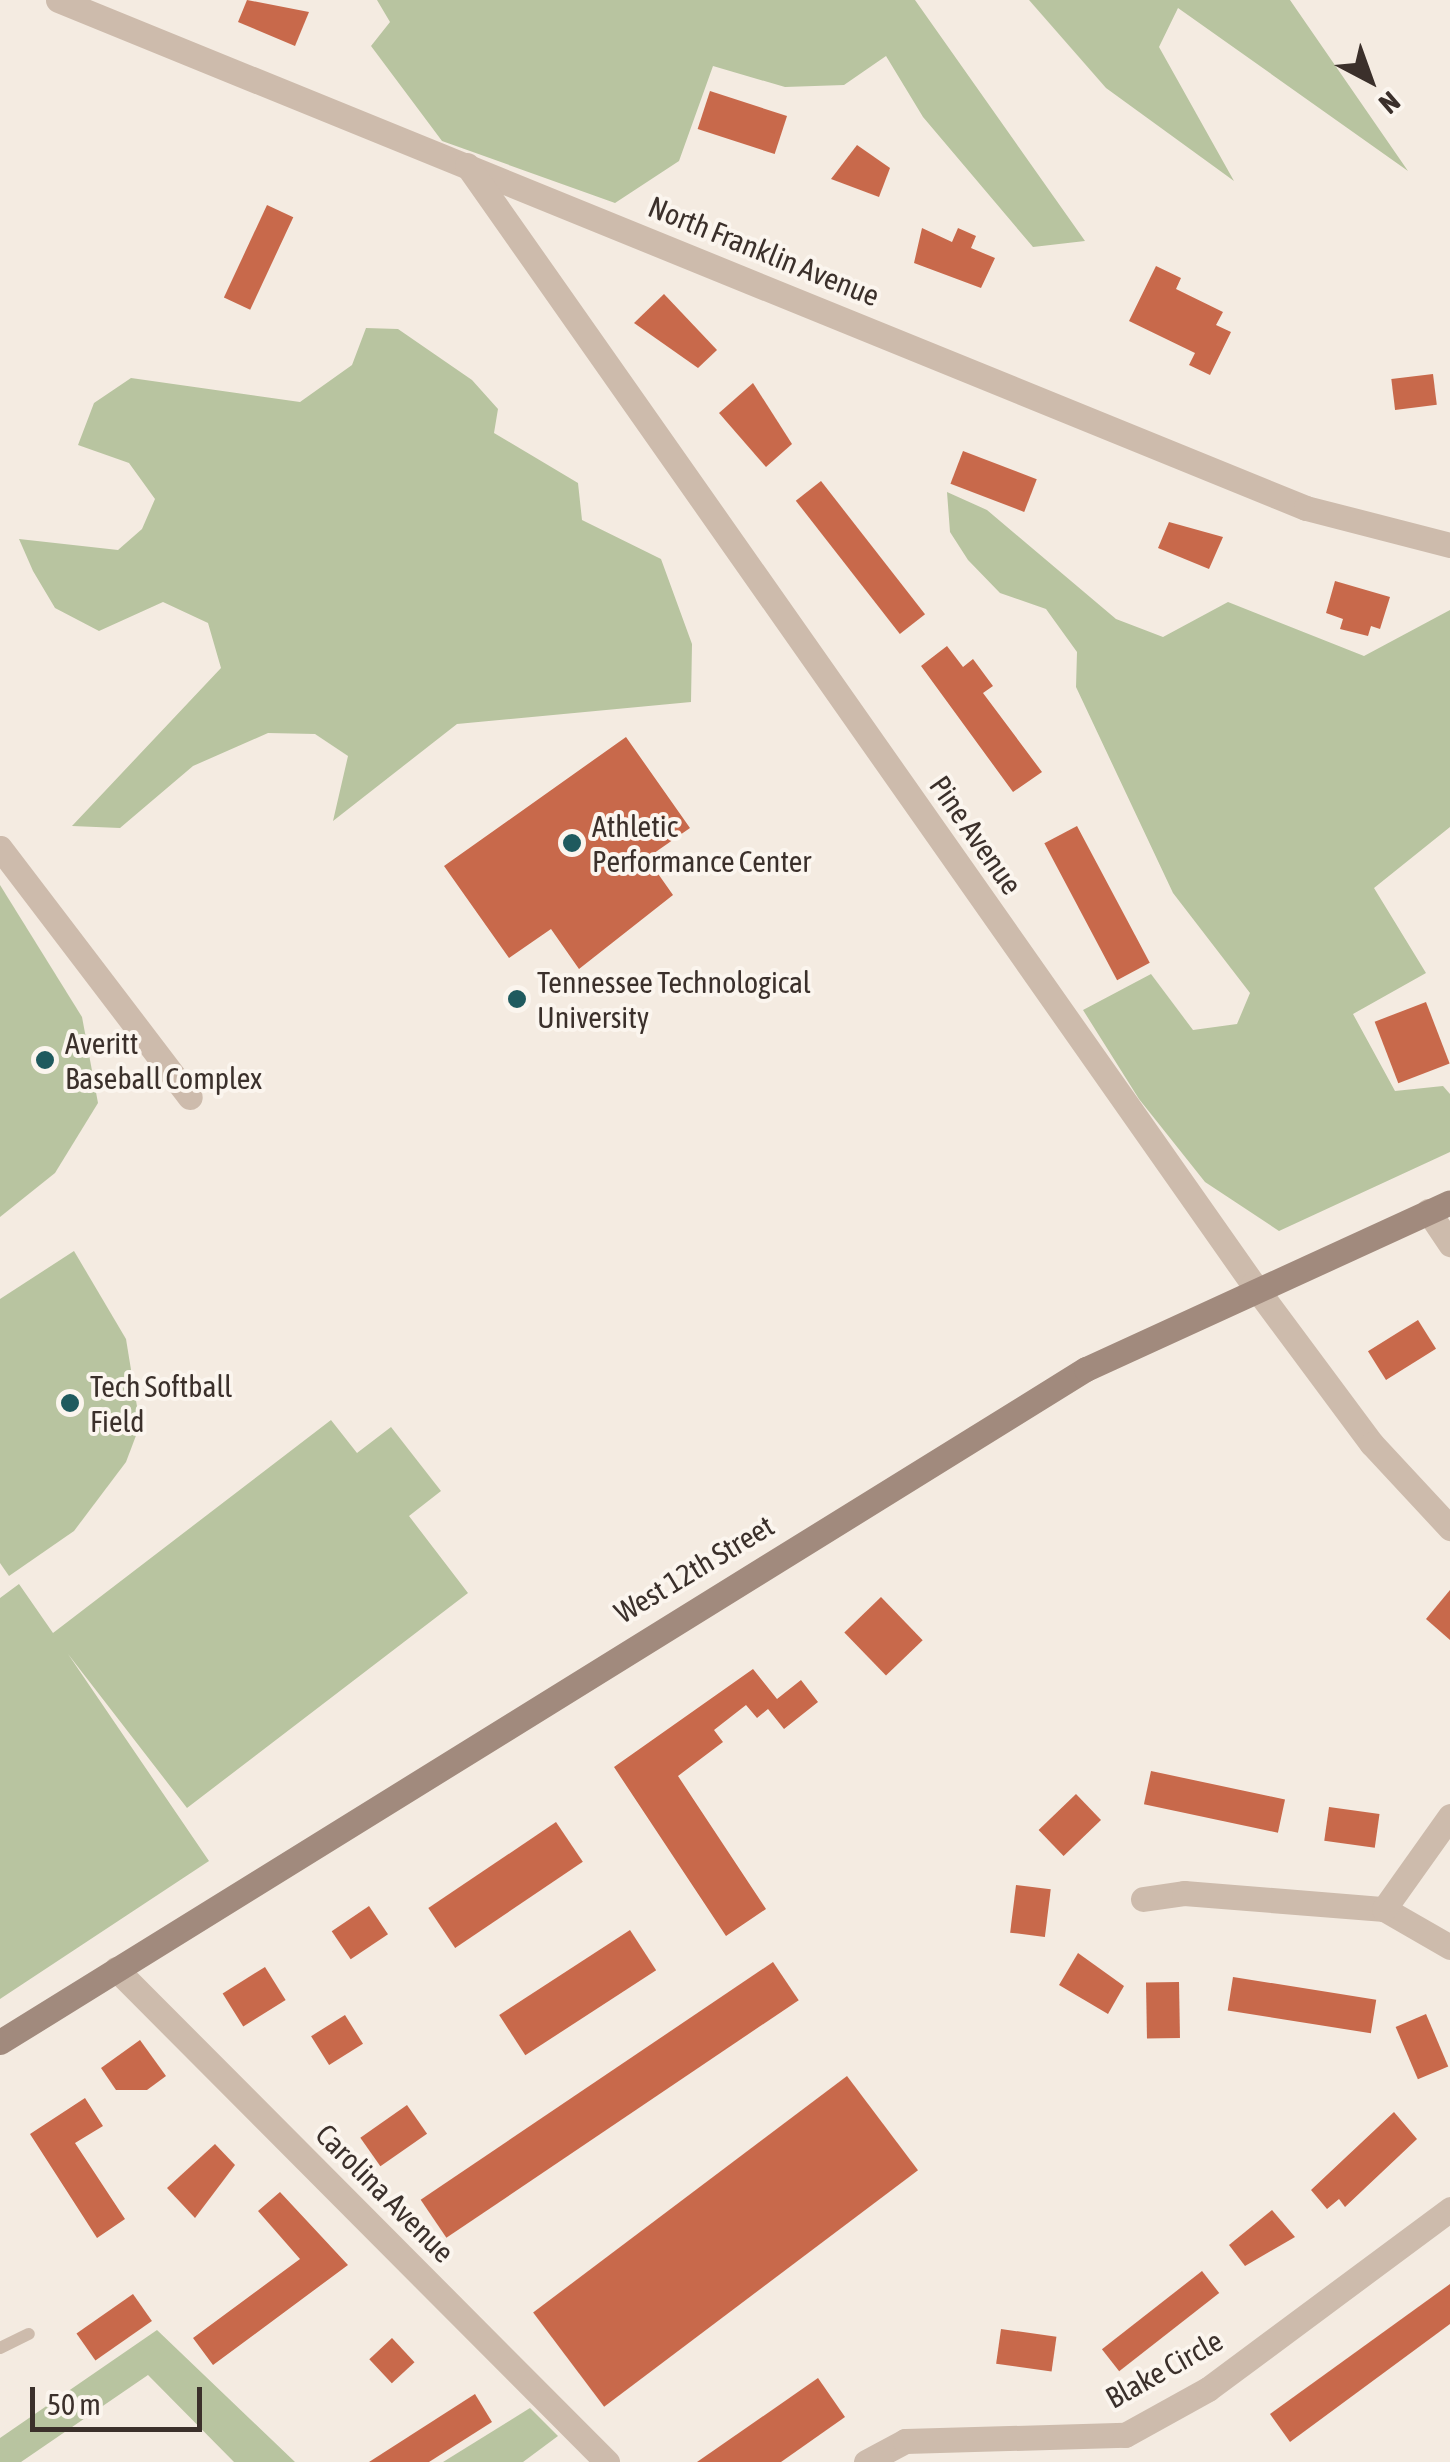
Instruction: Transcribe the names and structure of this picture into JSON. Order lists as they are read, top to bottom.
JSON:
{
  "streets": {
    "main road": ["West 12th Street"],
    "street": [
      "North Franklin Avenue",
      "Pine Avenue",
      "Carolina Avenue",
      "Blake Circle"
    ]
  },
  "crossings": [
    ["North Franklin Avenue", "Pine Avenue"],
    ["Pine Avenue", "West 12th Street"],
    ["West 12th Street", "Carolina Avenue"]
  ],
  "places": [
    "Athletic Performance Center",
    "Tennessee Technological University",
    "Averitt Baseball Complex",
    "Tech Softball Field"
  ],
  "scale_bar": "50 m",
  "north": "bottom right"
}
